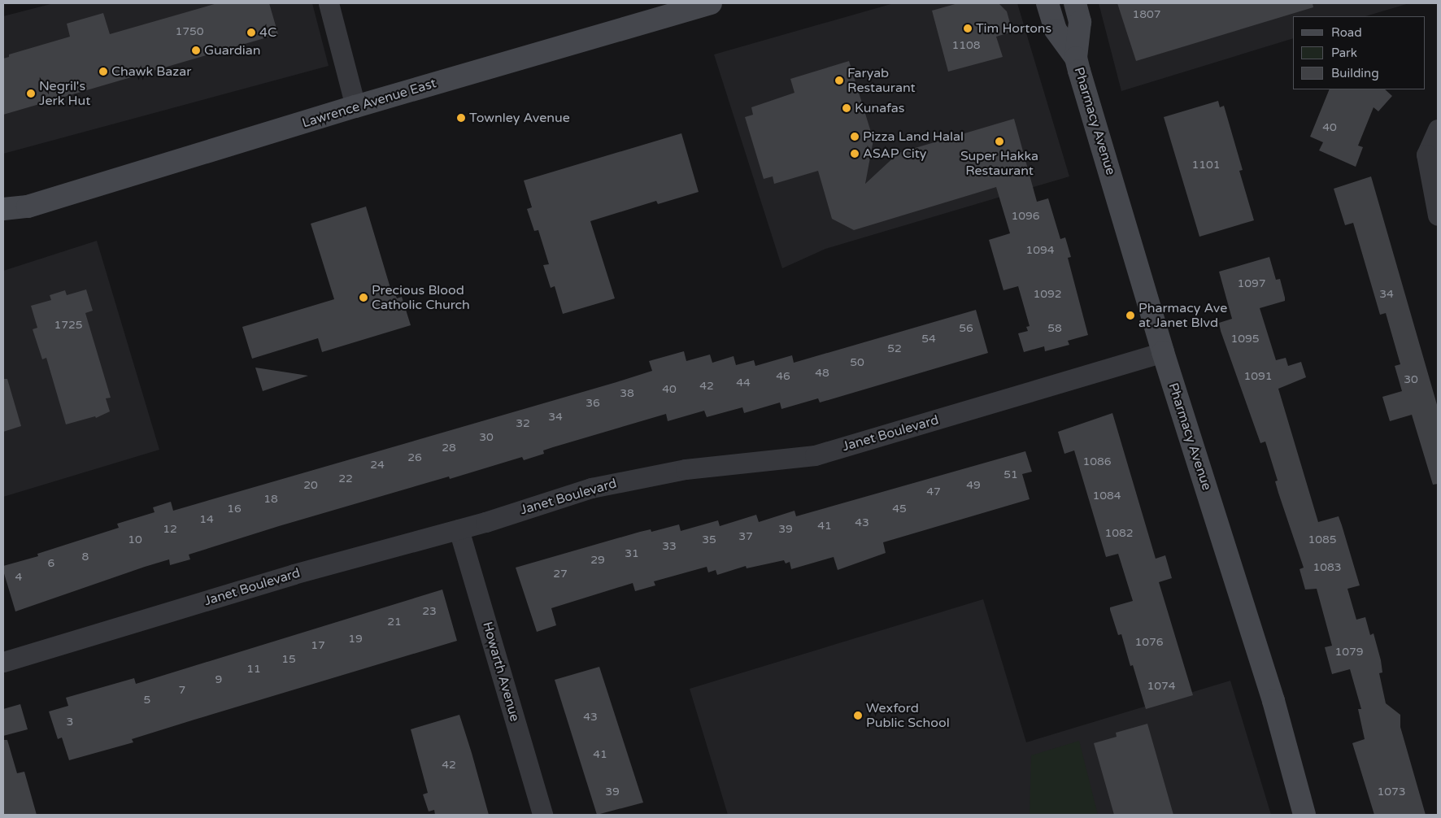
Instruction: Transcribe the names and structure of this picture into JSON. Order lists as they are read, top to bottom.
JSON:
{
  "streets": {
    "street": [
      "Lawrence Avenue East",
      "Pharmacy Avenue",
      "Janet Boulevard",
      "Howarth Avenue"
    ]
  },
  "crossings": [
    ["Pharmacy Avenue", "Janet Boulevard"],
    ["Janet Boulevard", "Howarth Avenue"]
  ],
  "places": [
    "Tim Hortons",
    "4C",
    "Guardian",
    "Chawk Bazar",
    "Faryab Restaurant",
    "Negril's Jerk Hut",
    "Kunafas",
    "Townley Avenue",
    "Pizza Land Halal",
    "Super Hakka Restaurant",
    "ASAP City",
    "Precious Blood Catholic Church",
    "Pharmacy Ave at Janet Blvd",
    "Wexford Public School"
  ],
  "house_numbers": [
    "1807",
    "1750",
    "1108",
    "40",
    "1101",
    "1096",
    "1094",
    "1097",
    "1092",
    "34",
    "1725",
    "56",
    "58",
    "54",
    "1095",
    "52",
    "50",
    "48",
    "46",
    "1091",
    "30",
    "44",
    "42",
    "40",
    "38",
    "36",
    "34",
    "32",
    "30",
    "28",
    "26",
    "1086",
    "24",
    "51",
    "22",
    "20",
    "49",
    "47",
    "1084",
    "18",
    "16",
    "45",
    "14",
    "43",
    "41",
    "12",
    "39",
    "1082",
    "37",
    "10",
    "35",
    "1085",
    "33",
    "31",
    "8",
    "29",
    "6",
    "1083",
    "27",
    "4",
    "23",
    "21",
    "19",
    "1076",
    "17",
    "1079",
    "15",
    "11",
    "9",
    "1074",
    "7",
    "5",
    "43",
    "3",
    "41",
    "42",
    "39",
    "1073"
  ],
  "legend": ["Road", "Park", "Building"]
}
